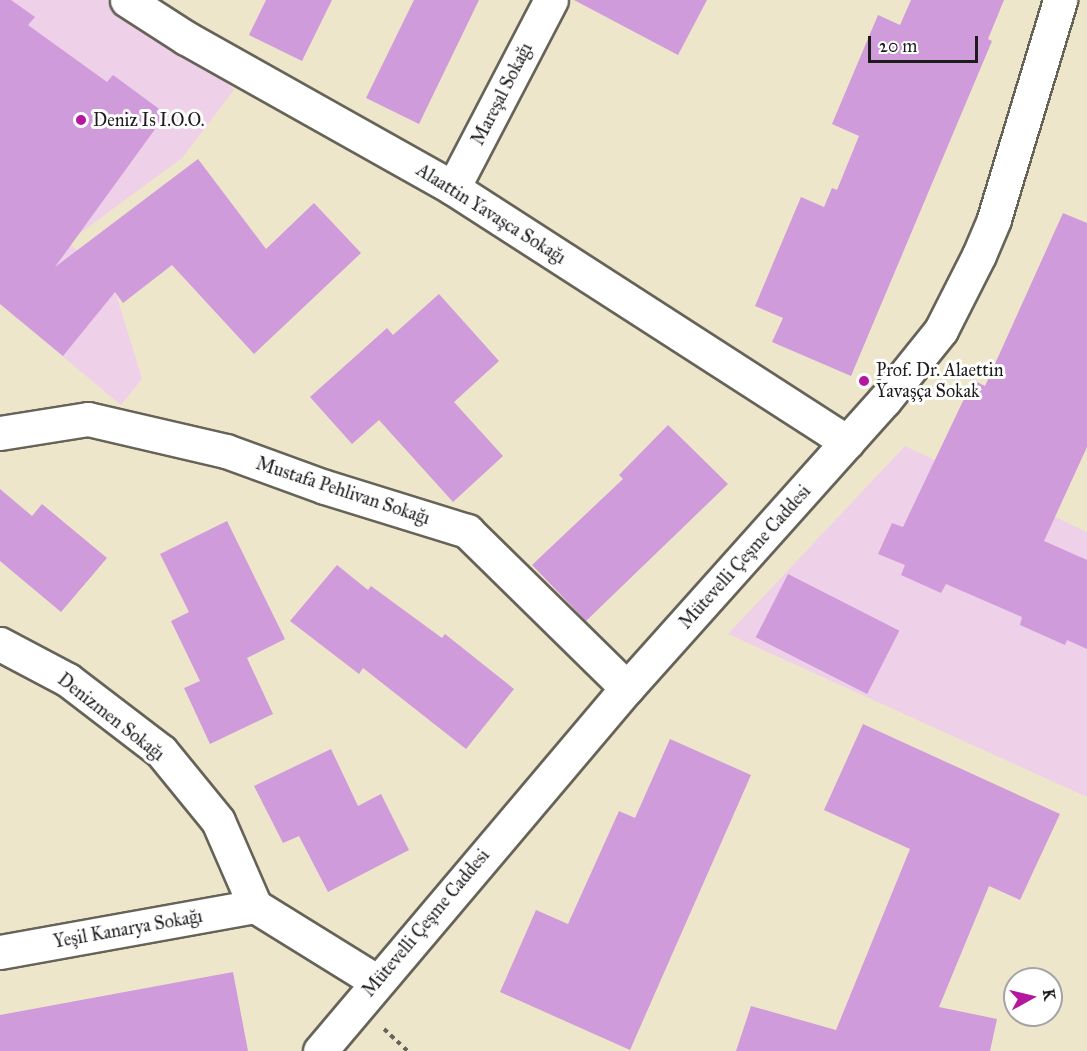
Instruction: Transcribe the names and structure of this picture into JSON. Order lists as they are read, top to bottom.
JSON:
{
  "streets": {
    "street": [
      "Mareşal Sokağı",
      "Alaattin Yavaşca Sokağı",
      "Mustafa Pehlivan Sokağı",
      "Mütevelli Çeşme Caddesi",
      "Denizmen Sokağı",
      "Yeşil Kanarya Sokağı"
    ]
  },
  "crossings": [
    ["Mareşal Sokağı", "Alaattin Yavaşca Sokağı"],
    ["Alaattin Yavaşca Sokağı", "Mütevelli Çeşme Caddesi"],
    ["Mustafa Pehlivan Sokağı", "Mütevelli Çeşme Caddesi"],
    ["Denizmen Sokağı", "Yeşil Kanarya Sokağı"]
  ],
  "places": ["Deniz Is I.O.O.", "Prof. Dr. Alaettin Yavaşça Sokak"],
  "scale_bar": "20 m",
  "north": "right"
}
